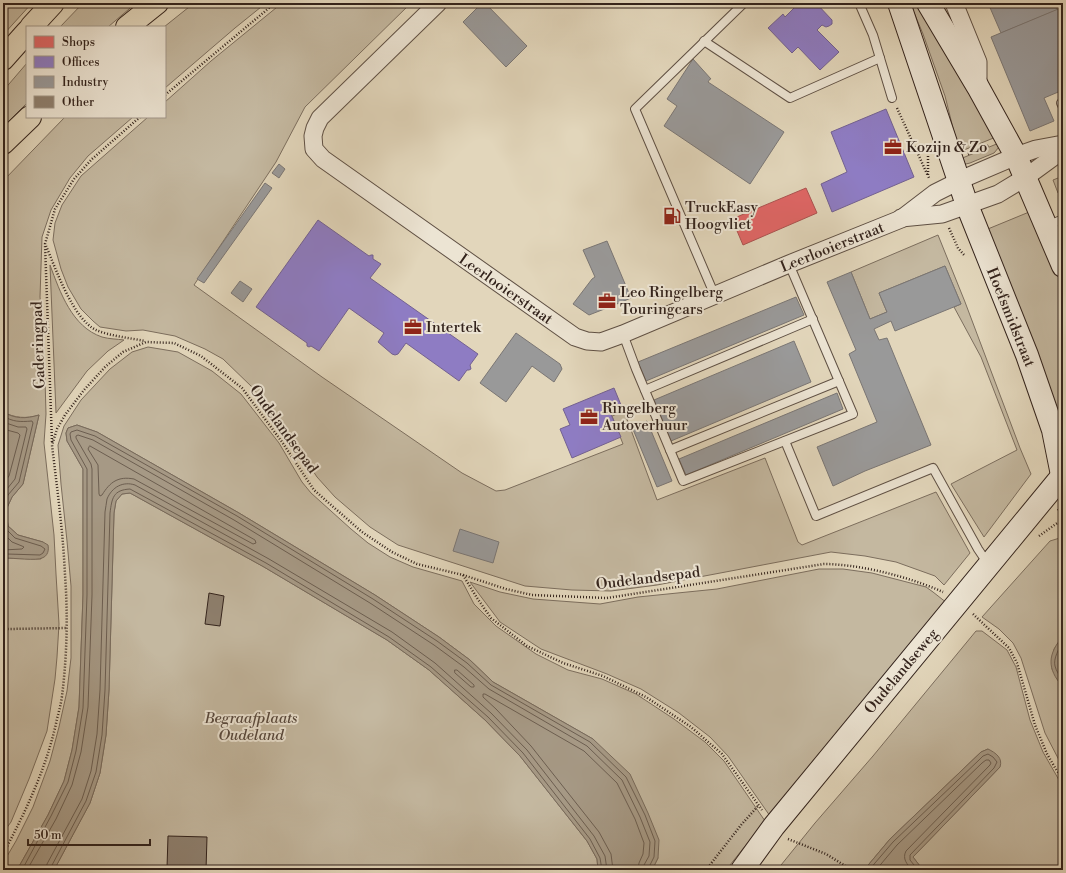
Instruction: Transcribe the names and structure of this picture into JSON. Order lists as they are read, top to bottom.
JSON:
{
  "streets": {
    "street": ["Leerlooierstraat", "Hoefsmidstraat", "Oudelandseweg"],
    "path": ["Gaderingpad", "Oudelandsepad"]
  },
  "crossings": [
    ["Leerlooierstraat", "Hoefsmidstraat"],
    ["Hoefsmidstraat", "Oudelandseweg"],
    ["Gaderingpad", "Oudelandsepad"],
    ["Oudelandsepad", "Oudelandseweg"]
  ],
  "parks": ["Begraafplaats Oudeland"],
  "places": {
    "office": [
      "Kozijn & Zo",
      "Leo Ringelberg Touringcars",
      "Intertek",
      "Ringelberg Autoverhuur"
    ],
    "fuel station": ["TruckEasy Hoogvliet"]
  },
  "legend": [
    "Shops",
    "Offices",
    "Industry",
    "Other"
  ],
  "scale_bar": "50 m"
}
